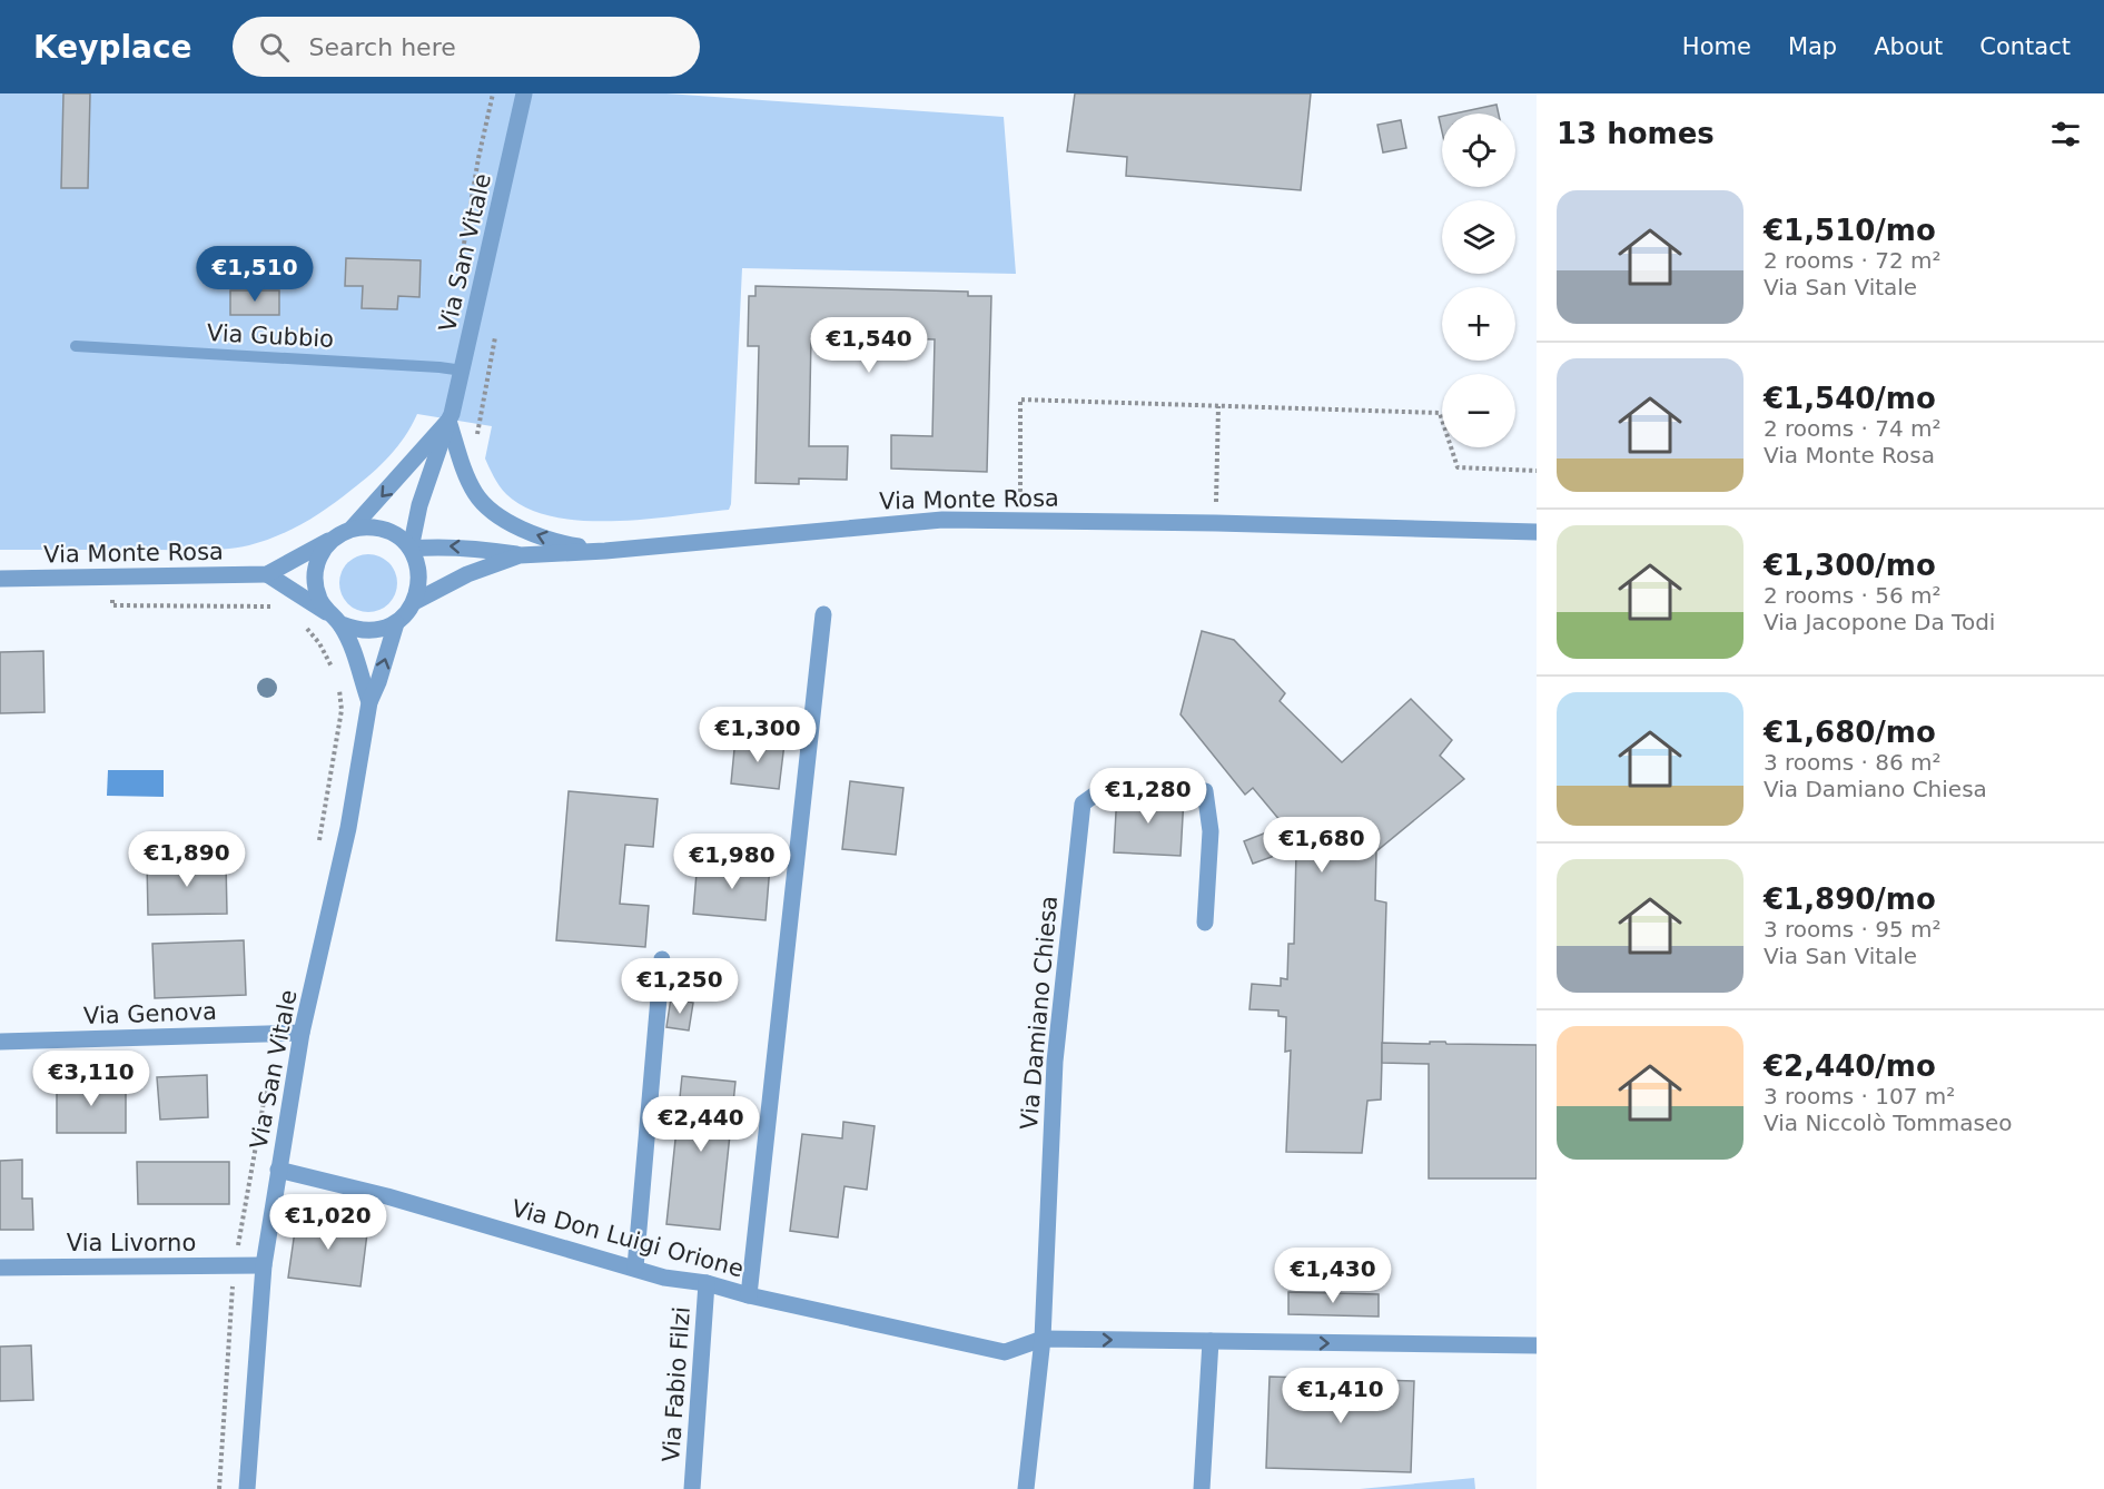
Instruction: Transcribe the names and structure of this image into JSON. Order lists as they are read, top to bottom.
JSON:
{
  "streets": {
    "street": [
      "Via San Vitale",
      "Via Monte Rosa",
      "Via Damiano Chiesa",
      "Via Genova",
      "Via Don Luigi Orione",
      "Via Livorno",
      "Via Fabio Filzi"
    ],
    "lane": ["Via Gubbio"]
  },
  "crossings": [
    ["Via San Vitale", "Via Gubbio"],
    ["Via San Vitale", "Via Monte Rosa"],
    ["Via San Vitale", "Via Genova"],
    ["Via San Vitale", "Via Don Luigi Orione"],
    ["Via San Vitale", "Via Livorno"],
    ["Via Damiano Chiesa", "Via Don Luigi Orione"],
    ["Via Don Luigi Orione", "Via Fabio Filzi"]
  ],
  "page": {
    "header": "Keyplace",
    "search": "Search here",
    "nav": [
      "Home",
      "Map",
      "About",
      "Contact"
    ],
    "heading": "13 homes",
    "map_buttons": ["+", "−"],
    "list": [
      {
        "name": "€1,510/mo",
        "note": "2 rooms · 72 m² · Via San Vitale"
      },
      {
        "name": "€1,540/mo",
        "note": "2 rooms · 74 m² · Via Monte Rosa"
      },
      {
        "name": "€1,300/mo",
        "note": "2 rooms · 56 m² · Via Jacopone Da Todi"
      },
      {
        "name": "€1,680/mo",
        "note": "3 rooms · 86 m² · Via Damiano Chiesa"
      },
      {
        "name": "€1,890/mo",
        "note": "3 rooms · 95 m² · Via San Vitale"
      },
      {
        "name": "€2,440/mo",
        "note": "3 rooms · 107 m² · Via Niccolò Tommaseo"
      }
    ],
    "price": [
      "€1,510",
      "€1,540",
      "€1,300",
      "€1,280",
      "€1,680",
      "€1,890",
      "€1,980",
      "€1,250",
      "€3,110",
      "€2,440",
      "€1,020",
      "€1,430",
      "€1,410"
    ]
  }
}
